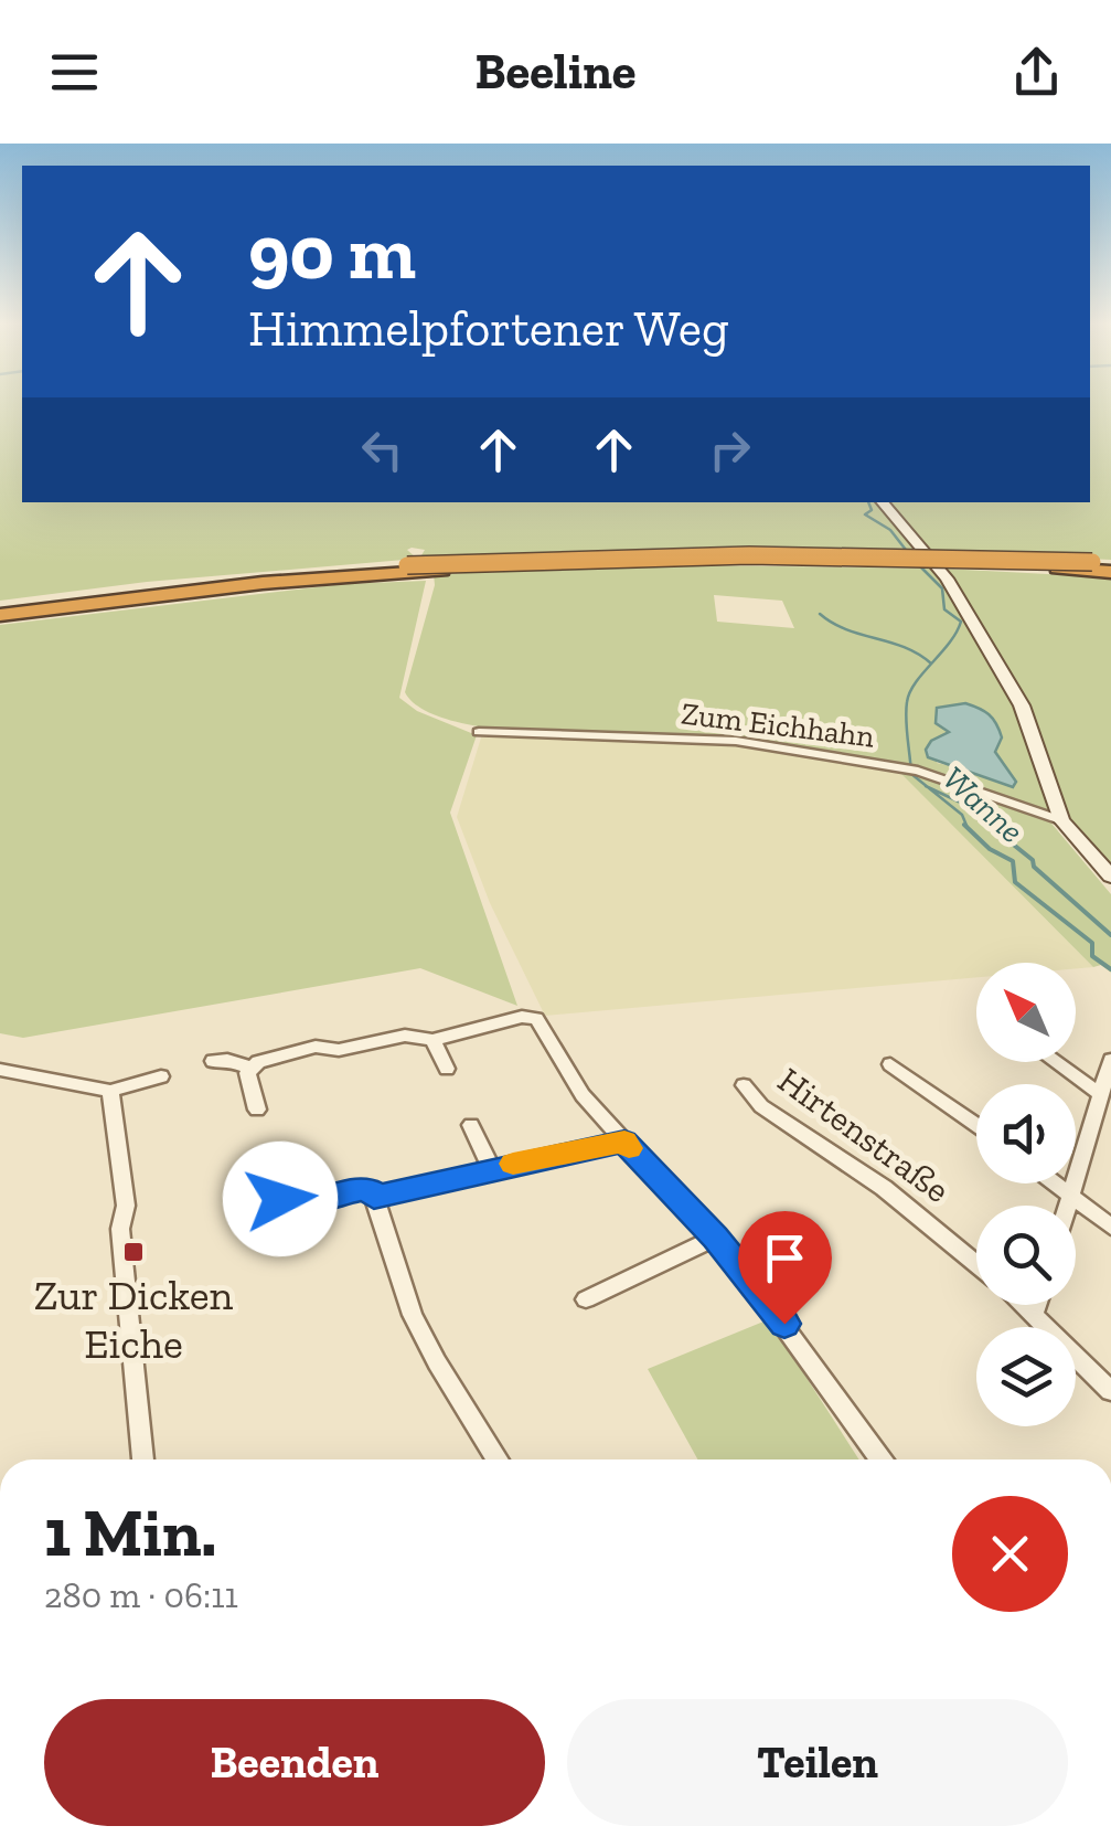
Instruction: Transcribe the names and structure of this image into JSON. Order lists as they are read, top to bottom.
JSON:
{
  "streets": {
    "street": ["Zum Eichhahn", "Hirtenstraße"]
  },
  "water": ["Wanne"],
  "places": {
    "transit": ["Zur Dicken Eiche"]
  },
  "north": "top left",
  "page": {
    "header": "Beeline",
    "turn": ["90 m", "Himmelpfortener Weg"],
    "heading": ["1 Min.", "280 m · 06:11"],
    "buttons": ["Beenden", "Teilen"]
  }
}
